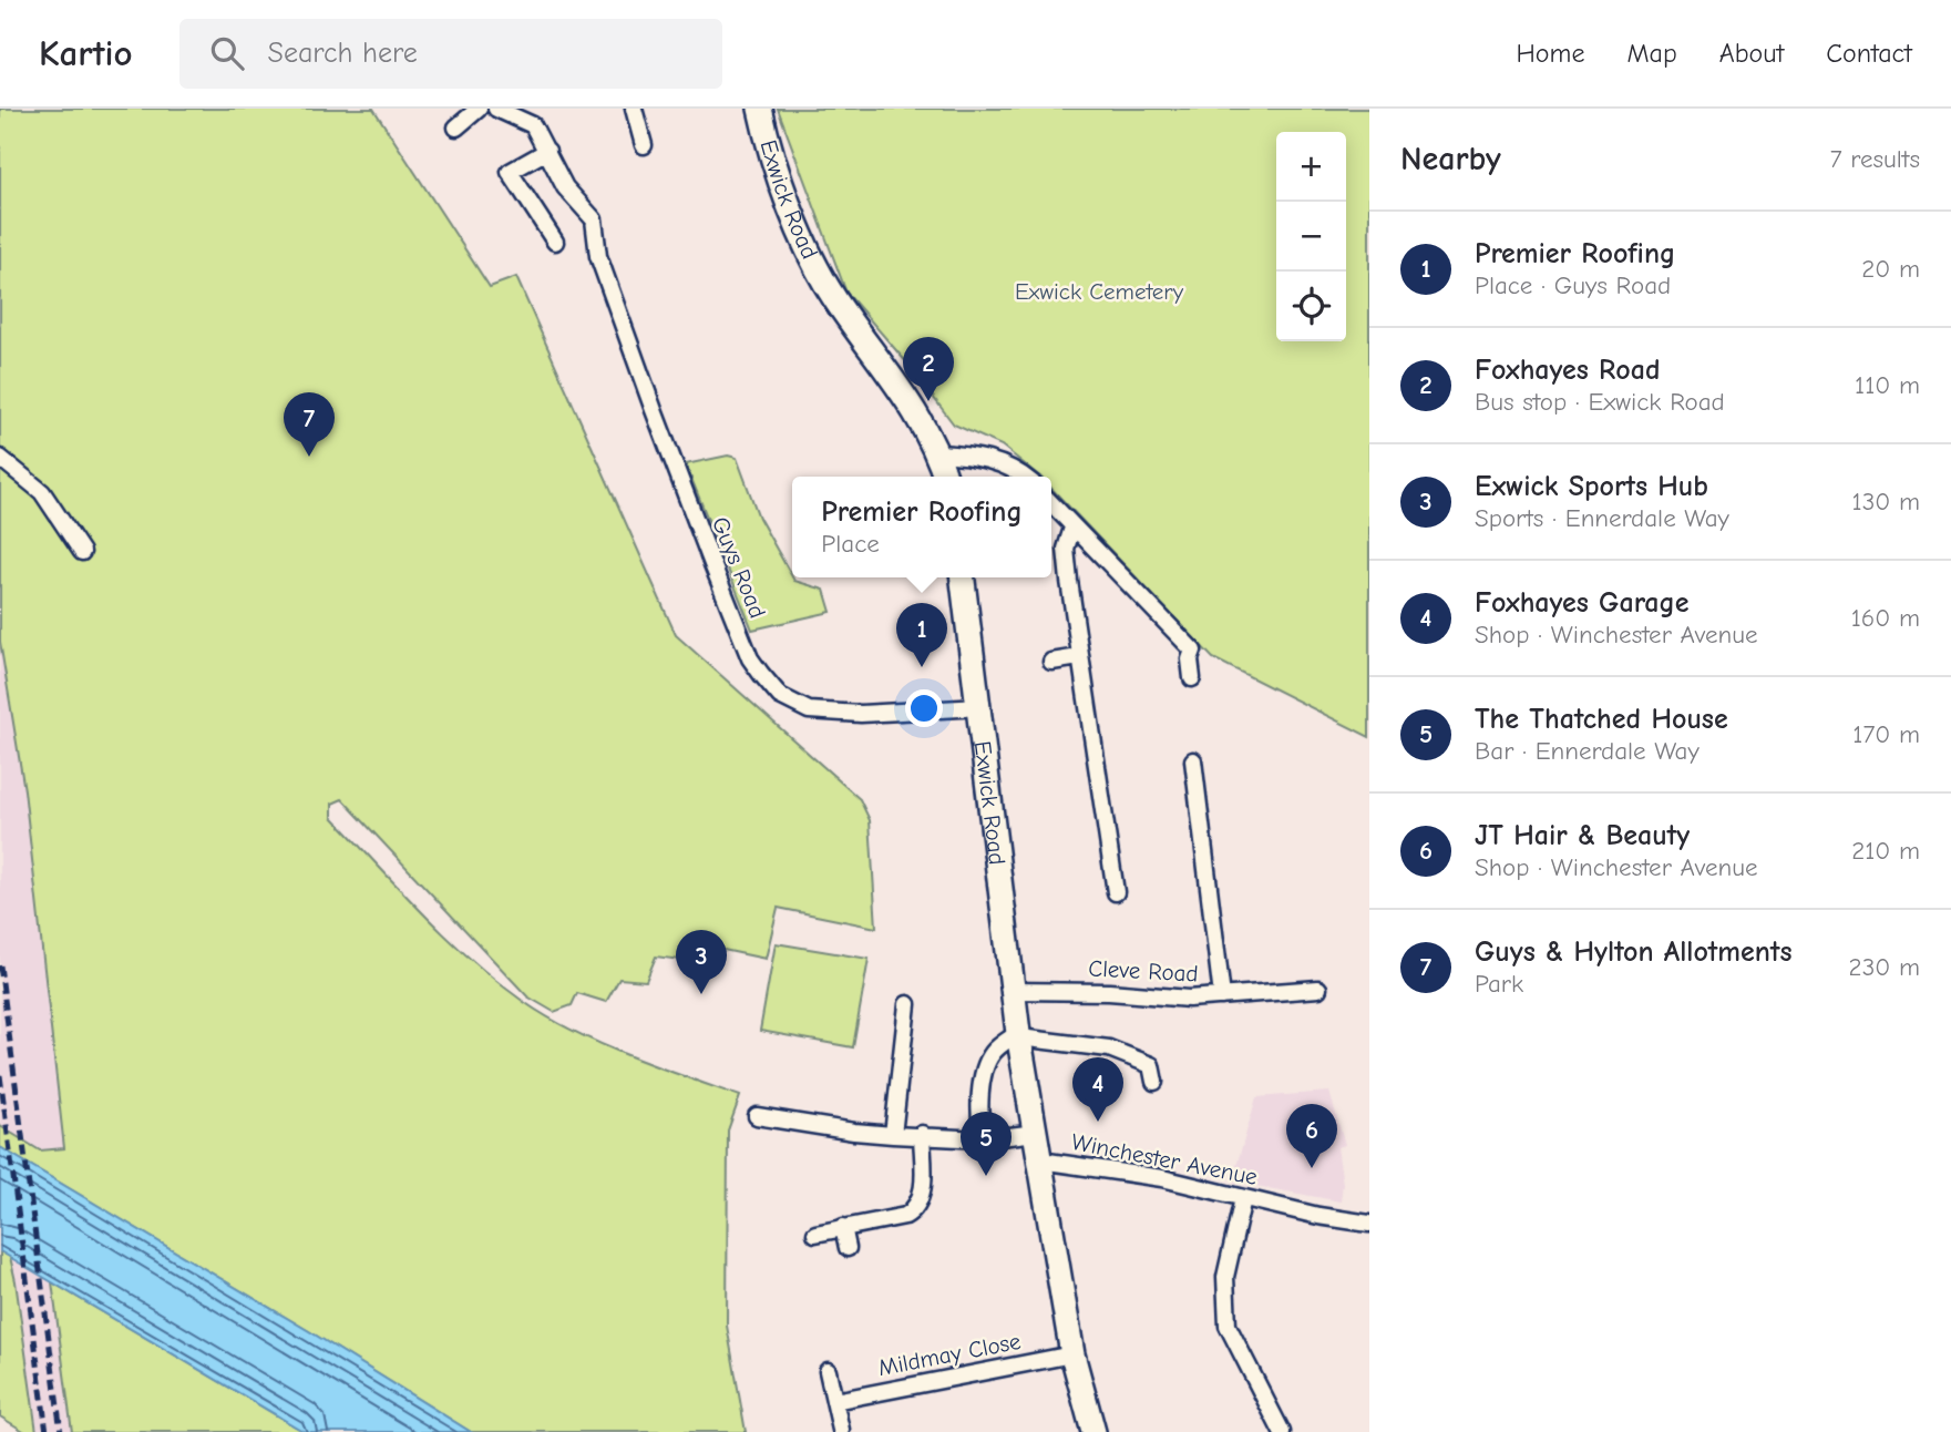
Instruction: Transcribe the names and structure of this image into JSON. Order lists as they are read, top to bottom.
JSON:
{
  "streets": {
    "street": [
      "Exwick Road",
      "Guys Road",
      "Cleve Road",
      "Winchester Avenue",
      "Mildmay Close"
    ]
  },
  "crossings": [
    ["Exwick Road", "Guys Road"],
    ["Exwick Road", "Cleve Road"],
    ["Exwick Road", "Winchester Avenue"],
    ["Exwick Road", "Mildmay Close"]
  ],
  "parks": ["Exwick Cemetery"],
  "page": {
    "header": "Kartio",
    "search": "Search here",
    "nav": [
      "Home",
      "Map",
      "About",
      "Contact"
    ],
    "heading": ["Nearby", "7 results"],
    "map_buttons": ["+", "−"],
    "list": [
      {
        "mark": "1",
        "name": "Premier Roofing",
        "note": "Place · Guys Road",
        "value": "20 m"
      },
      {
        "mark": "2",
        "name": "Foxhayes Road",
        "note": "Bus stop · Exwick Road",
        "value": "110 m"
      },
      {
        "mark": "3",
        "name": "Exwick Sports Hub",
        "note": "Sports · Ennerdale Way",
        "value": "130 m"
      },
      {
        "mark": "4",
        "name": "Foxhayes Garage",
        "note": "Shop · Winchester Avenue",
        "value": "160 m"
      },
      {
        "mark": "5",
        "name": "The Thatched House",
        "note": "Bar · Ennerdale Way",
        "value": "170 m"
      },
      {
        "mark": "6",
        "name": "JT Hair & Beauty",
        "note": "Shop · Winchester Avenue",
        "value": "210 m"
      },
      {
        "mark": "7",
        "name": "Guys & Hylton Allotments",
        "note": "Park",
        "value": "230 m"
      }
    ],
    "pins": [
      "2",
      "7",
      "1",
      "3",
      "4",
      "6",
      "5"
    ],
    "popup": ["Premier Roofing", "Place"]
  }
}
